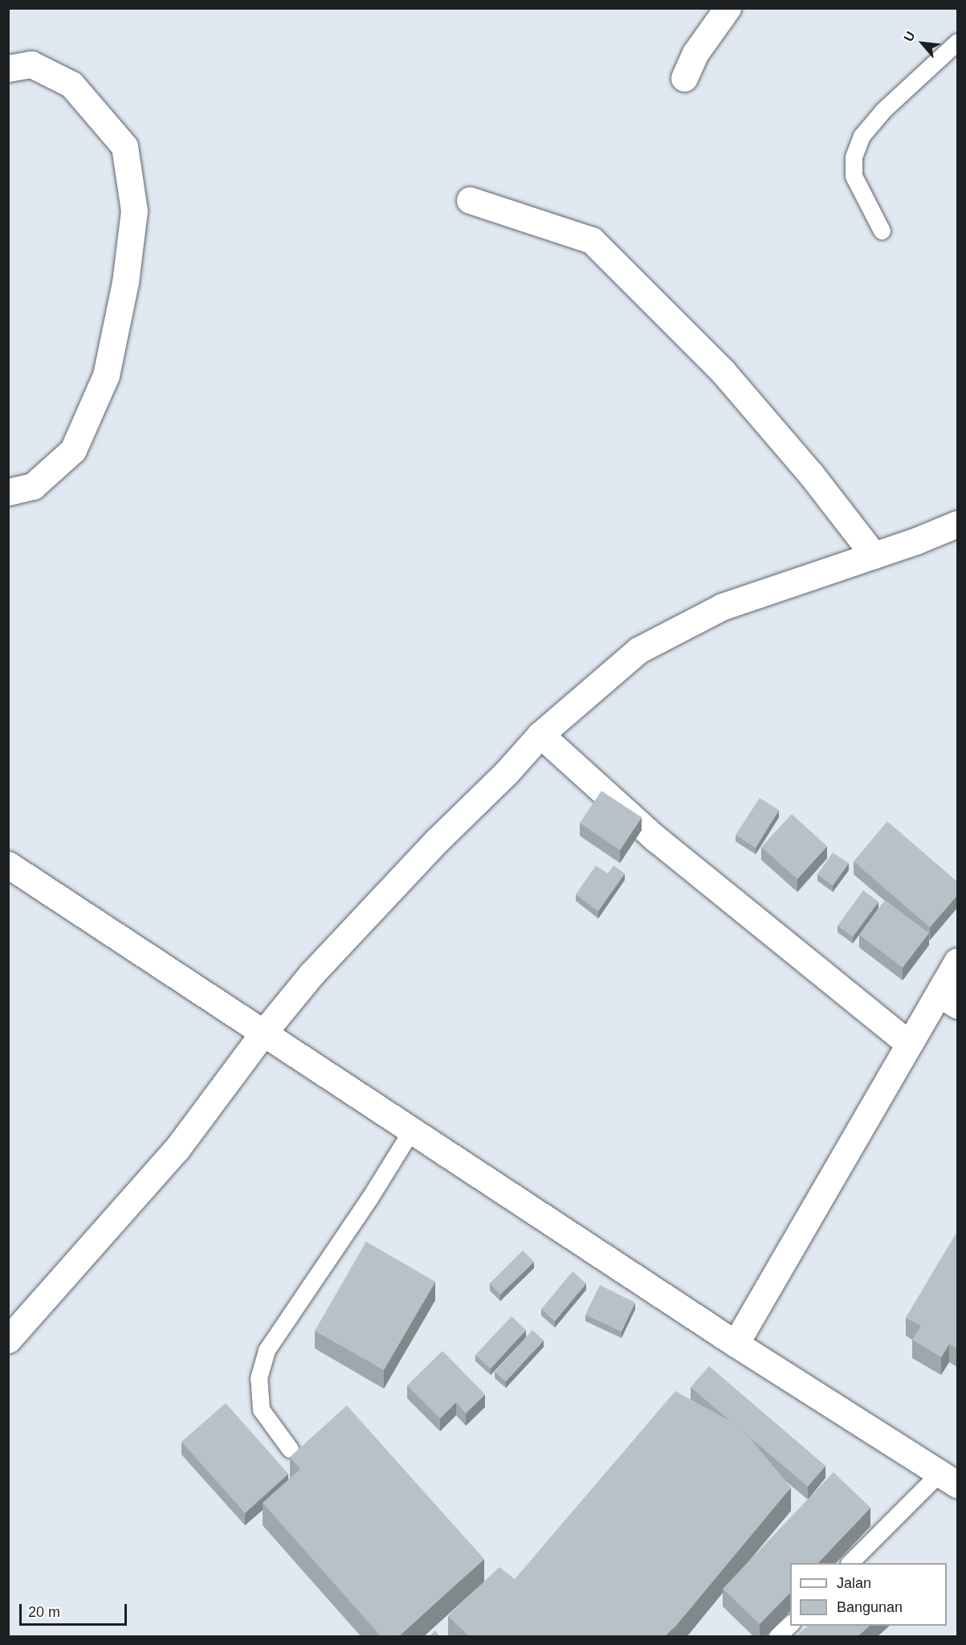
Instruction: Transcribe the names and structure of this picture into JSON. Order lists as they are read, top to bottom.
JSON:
{
  "legend": ["Jalan", "Bangunan"],
  "scale_bar": "20 m",
  "north": "top left"
}
